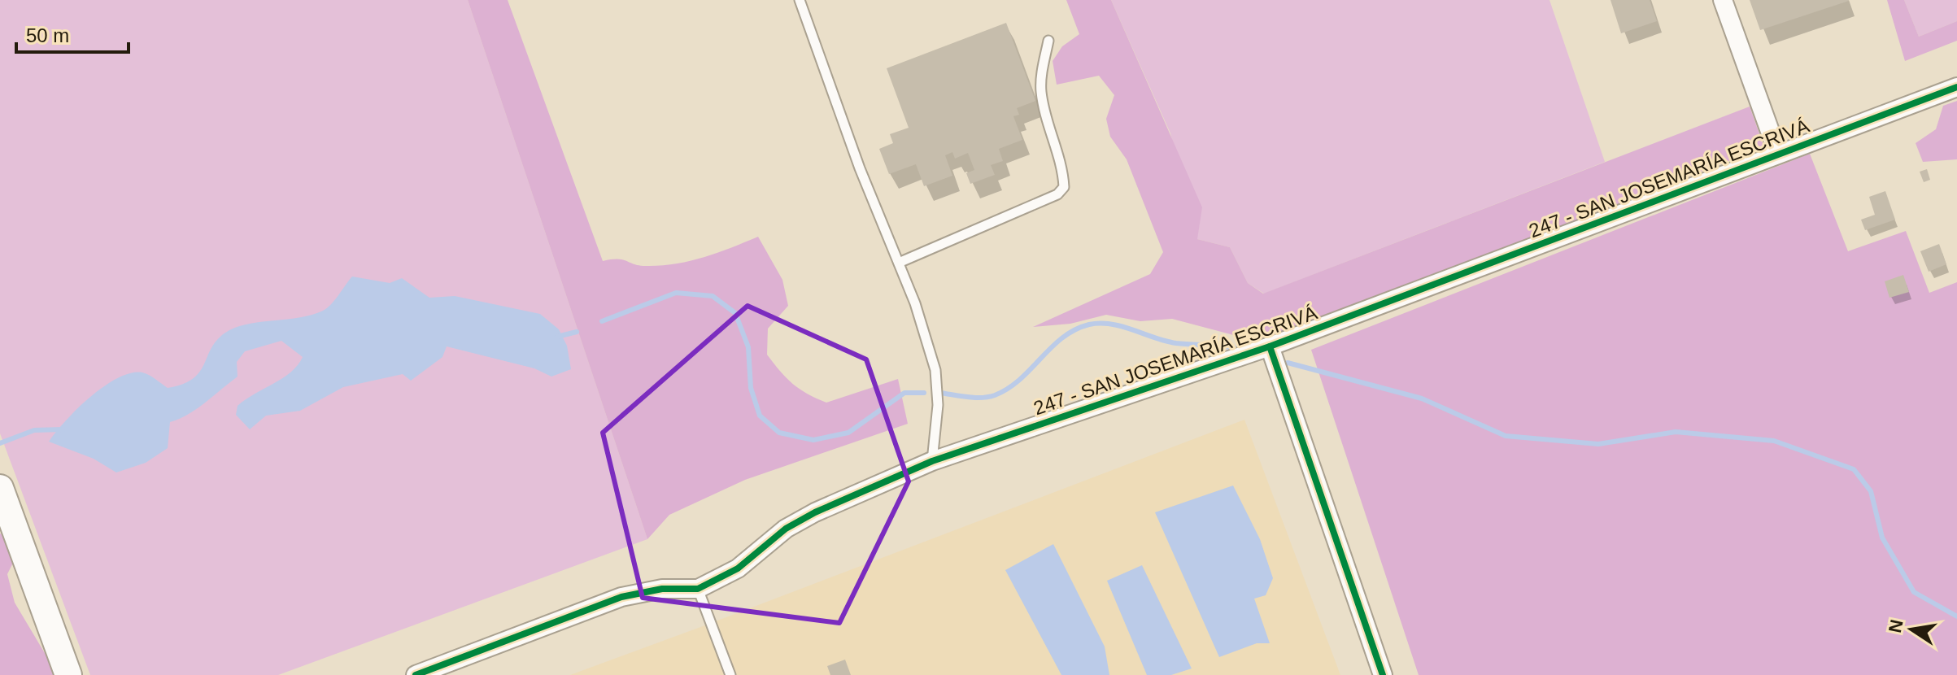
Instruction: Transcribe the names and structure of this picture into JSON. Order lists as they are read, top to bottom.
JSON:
{
  "streets": {
    "street": ["247 - SAN JOSEMARÍA ESCRIVÁ"]
  },
  "scale_bar": "50 m",
  "north": "left"
}
